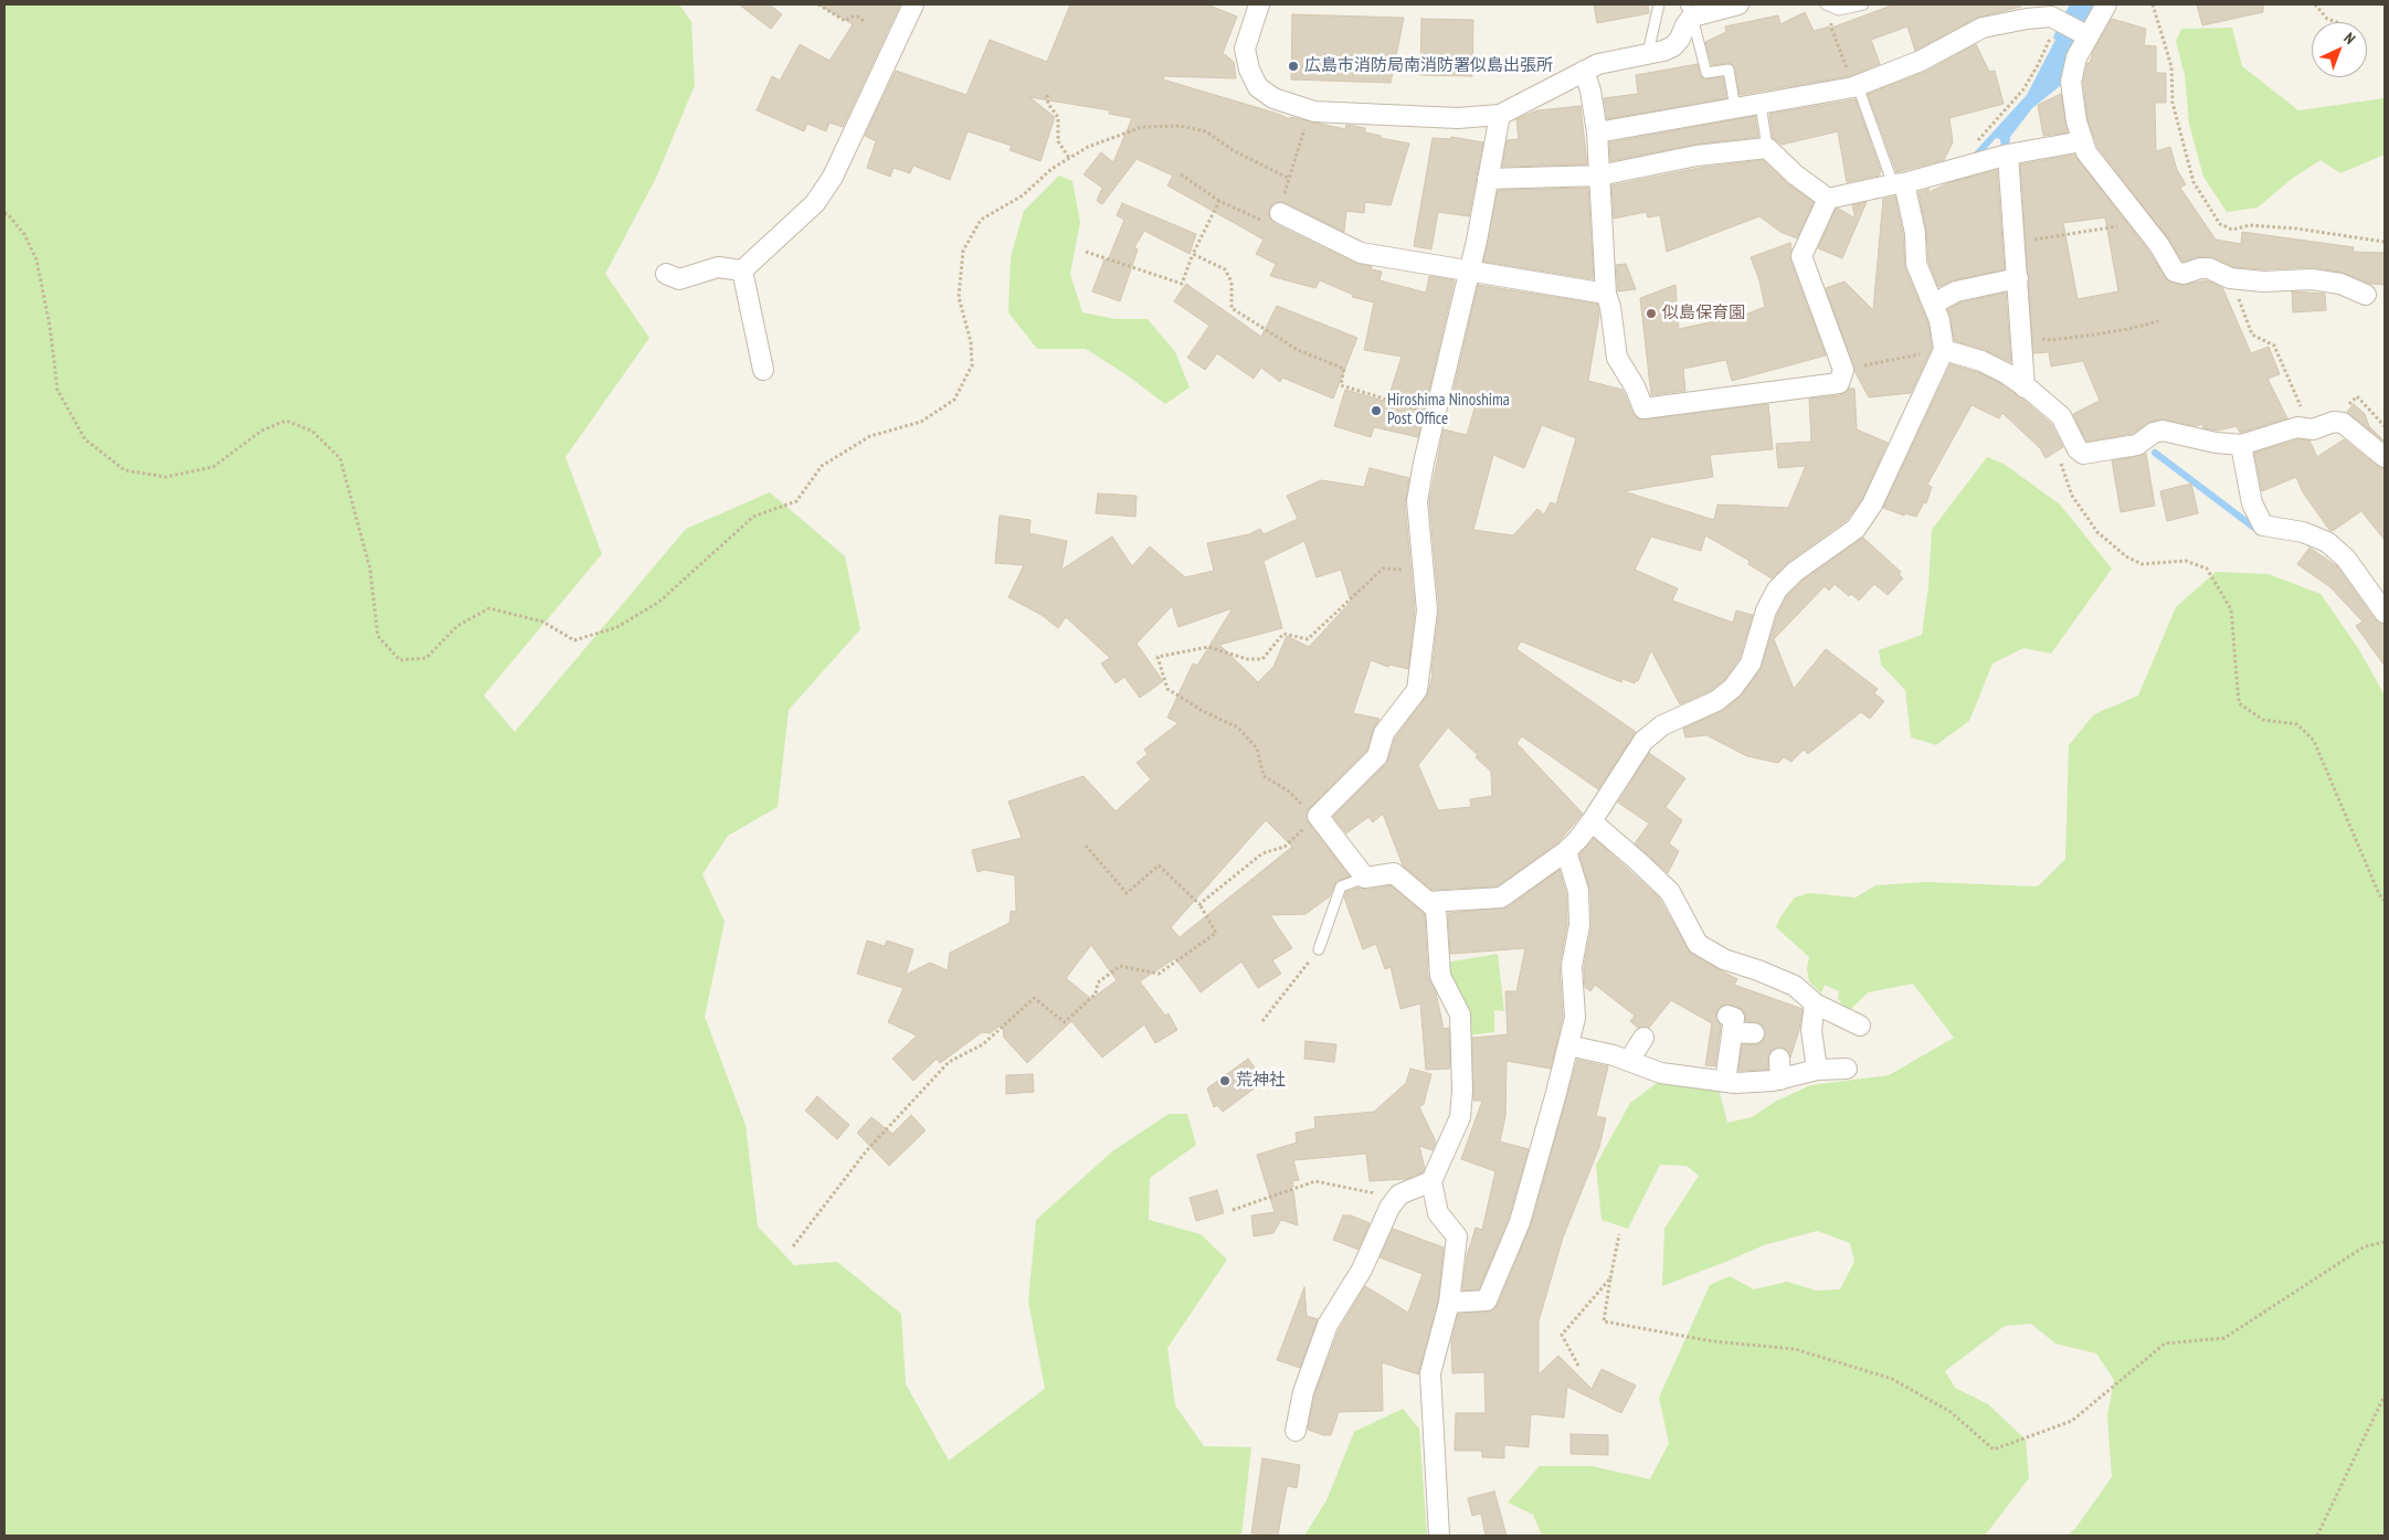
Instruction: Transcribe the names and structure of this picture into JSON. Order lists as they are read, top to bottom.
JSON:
{
  "places": [
    "広島市消防局南消防署似島出張所",
    "似島保育園",
    "Hiroshima Ninoshima Post Office",
    "荒神社"
  ],
  "north": "top right"
}
